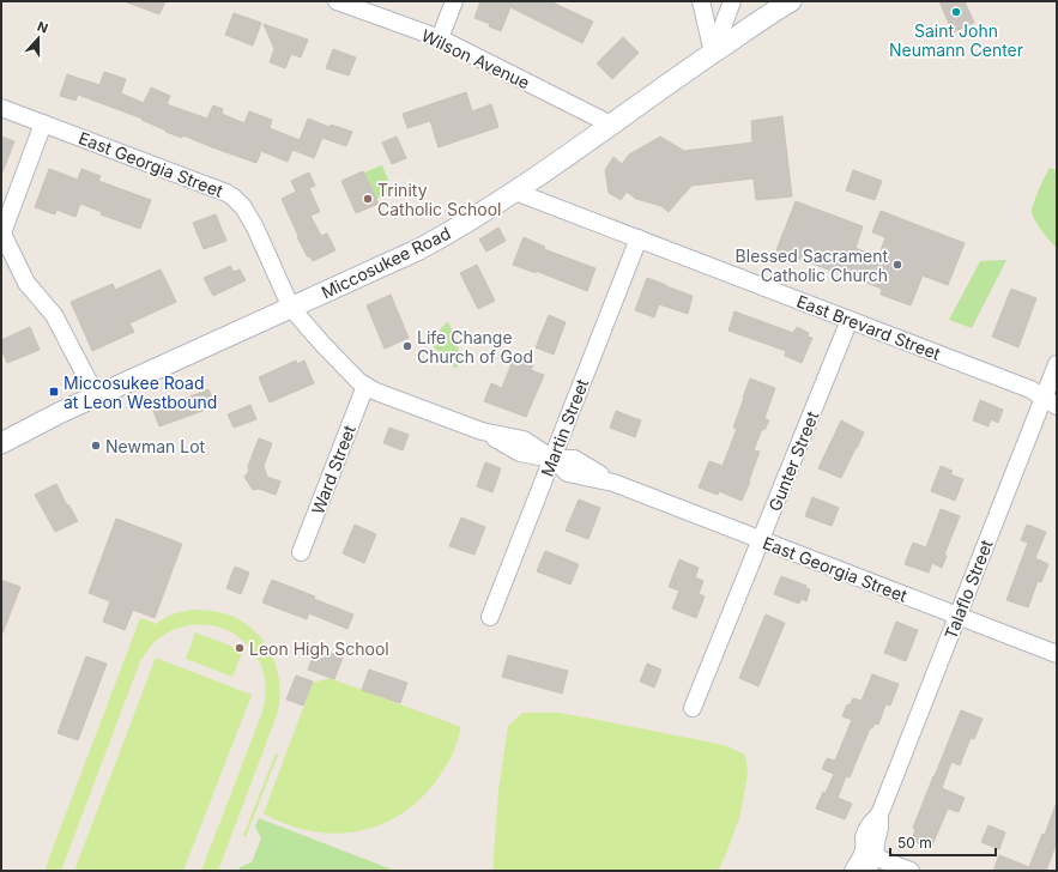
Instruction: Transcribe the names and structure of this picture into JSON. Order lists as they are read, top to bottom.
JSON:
{
  "streets": {
    "street": [
      "Wilson Avenue",
      "East Georgia Street",
      "Miccosukee Road",
      "East Brevard Street",
      "Martin Street",
      "Gunter Street",
      "Ward Street",
      "Talaflo Street"
    ]
  },
  "crossings": [
    ["Wilson Avenue", "Miccosukee Road"],
    ["East Georgia Street", "Miccosukee Road"],
    ["East Georgia Street", "Martin Street"],
    ["East Georgia Street", "Gunter Street"],
    ["East Georgia Street", "Ward Street"],
    ["East Georgia Street", "Talaflo Street"],
    ["Miccosukee Road", "East Brevard Street"],
    ["East Brevard Street", "Martin Street"],
    ["East Brevard Street", "Gunter Street"],
    ["East Brevard Street", "Talaflo Street"]
  ],
  "places": {
    "other": [
      "Saint John Neumann Center",
      "Trinity Catholic School",
      "Blessed Sacrament Catholic Church",
      "Life Change Church of God",
      "Newman Lot",
      "Leon High School"
    ],
    "transit": ["Miccosukee Road at Leon Westbound"]
  },
  "scale_bar": "50 m",
  "north": "top"
}
